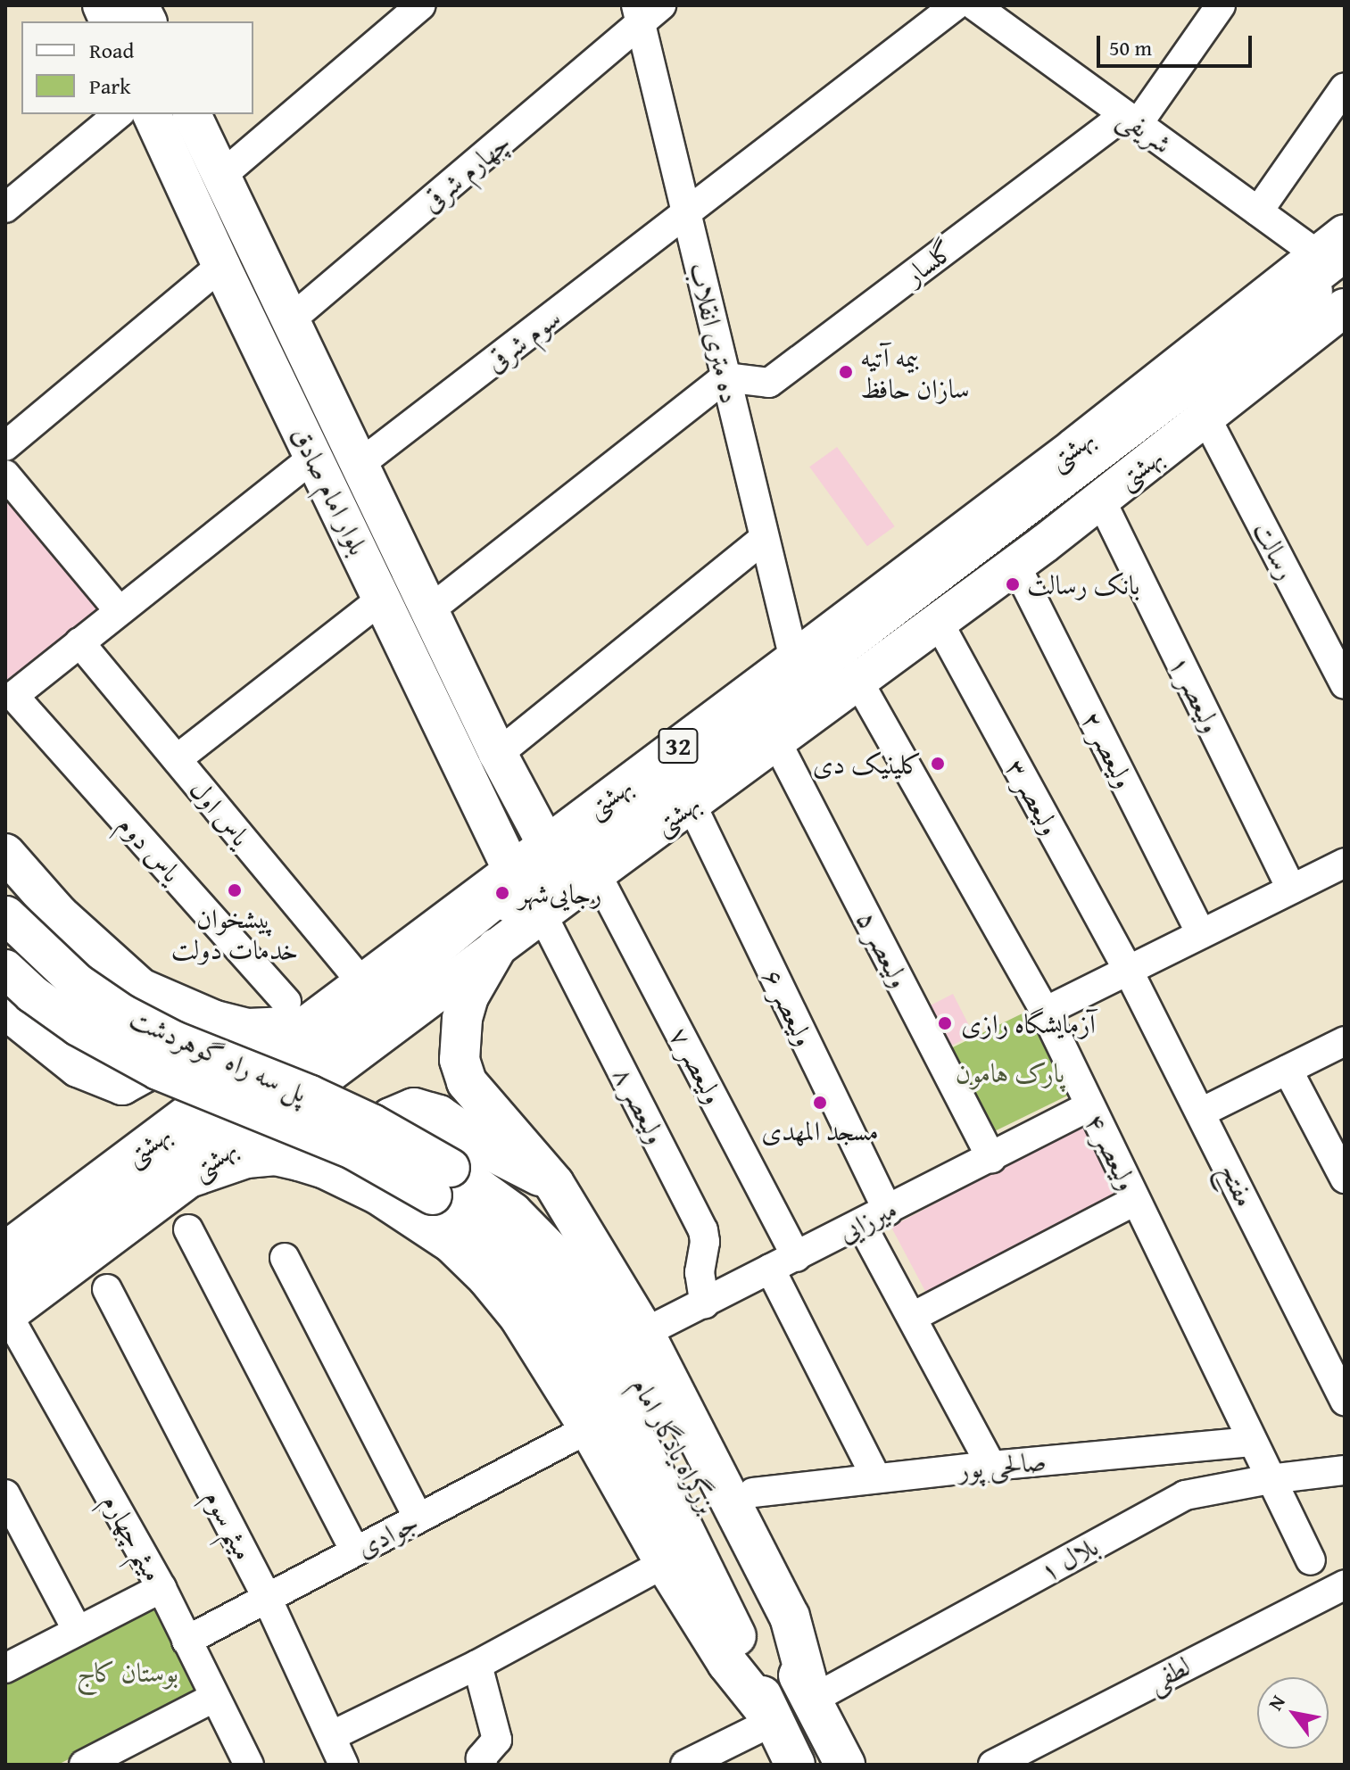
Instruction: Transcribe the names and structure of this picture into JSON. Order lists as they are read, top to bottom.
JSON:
{
  "streets": {
    "highway": ["بزرگراه یادگار امام"],
    "main road": [
      "بهشتى",
      "بهشتی",
      "بلوار امام صادق",
      "32",
      "پل سه راه گوهردشت"
    ],
    "street": [
      "شریفی",
      "چهارم شرقی",
      "گلسار",
      "ده متری انقلاب",
      "سوم شرقی",
      "رسالت",
      "ولیعصر ۱",
      "ولیعصر ۲",
      "ولیعصر ۳",
      "یاس اول",
      "یاس دوم",
      "ولیعصر ۵",
      "ولیعصر ۶",
      "ولیعصر ۷",
      "ولیعصر ۸",
      "ولیعصر ۴",
      "مفتح",
      "میرزایی",
      "صالحی پور",
      "میثم سوم",
      "جوادی",
      "میثم چهارم",
      "بلال ۱",
      "لطفی"
    ]
  },
  "crossings": [
    ["شریفی", "گلسار"],
    ["شریفی", "سوم شرقی"],
    ["شریفی", "بهشتى"],
    ["چهارم شرقی", "ده متری انقلاب"],
    ["چهارم شرقی", "بلوار امام صادق"],
    ["گلسار", "ده متری انقلاب"],
    ["ده متری انقلاب", "سوم شرقی"],
    ["ده متری انقلاب", "بهشتى"],
    ["سوم شرقی", "بلوار امام صادق"],
    ["بهشتى", "بلوار امام صادق"],
    ["بهشتى", "یاس اول"],
    ["بهشتى", "یاس دوم"],
    ["بهشتی", "رسالت"],
    ["بهشتی", "ولیعصر ۱"],
    ["بهشتی", "ولیعصر ۲"],
    ["بهشتی", "ولیعصر ۳"],
    ["بهشتی", "ولیعصر ۵"],
    ["بهشتی", "ولیعصر ۶"],
    ["بهشتی", "ولیعصر ۷"],
    ["بهشتی", "ولیعصر ۸"],
    ["بهشتی", "ولیعصر ۴"],
    ["بهشتی", "میثم چهارم"],
    ["ولیعصر ۳", "مفتح"],
    ["یاس اول", "یاس دوم"],
    ["ولیعصر ۵", "میرزایی"],
    ["ولیعصر ۶", "میرزایی"],
    ["پل سه راه گوهردشت", "بزرگراه یادگار امام"],
    ["ولیعصر ۷", "میرزایی"],
    ["ولیعصر ۸", "میرزایی"],
    ["ولیعصر ۴", "میرزایی"],
    ["ولیعصر ۴", "صالحی پور"],
    ["ولیعصر ۴", "بلال ۱"],
    ["بزرگراه یادگار امام", "بلال ۱"],
    ["میثم سوم", "جوادی"],
    ["جوادی", "میثم چهارم"]
  ],
  "parks": ["پارک هامون", "بوستان کاج"],
  "places": [
    "بیمه آتیه سازان حافظ",
    "بانک رسالت",
    "کلینیک دی",
    "پیشخوان خدمات دولت",
    "رجایی‌شهر",
    "آزمایشگاه رازی",
    "مسجد المهدی"
  ],
  "legend": ["Road", "Park"],
  "scale_bar": "50 m",
  "north": "top left"
}
